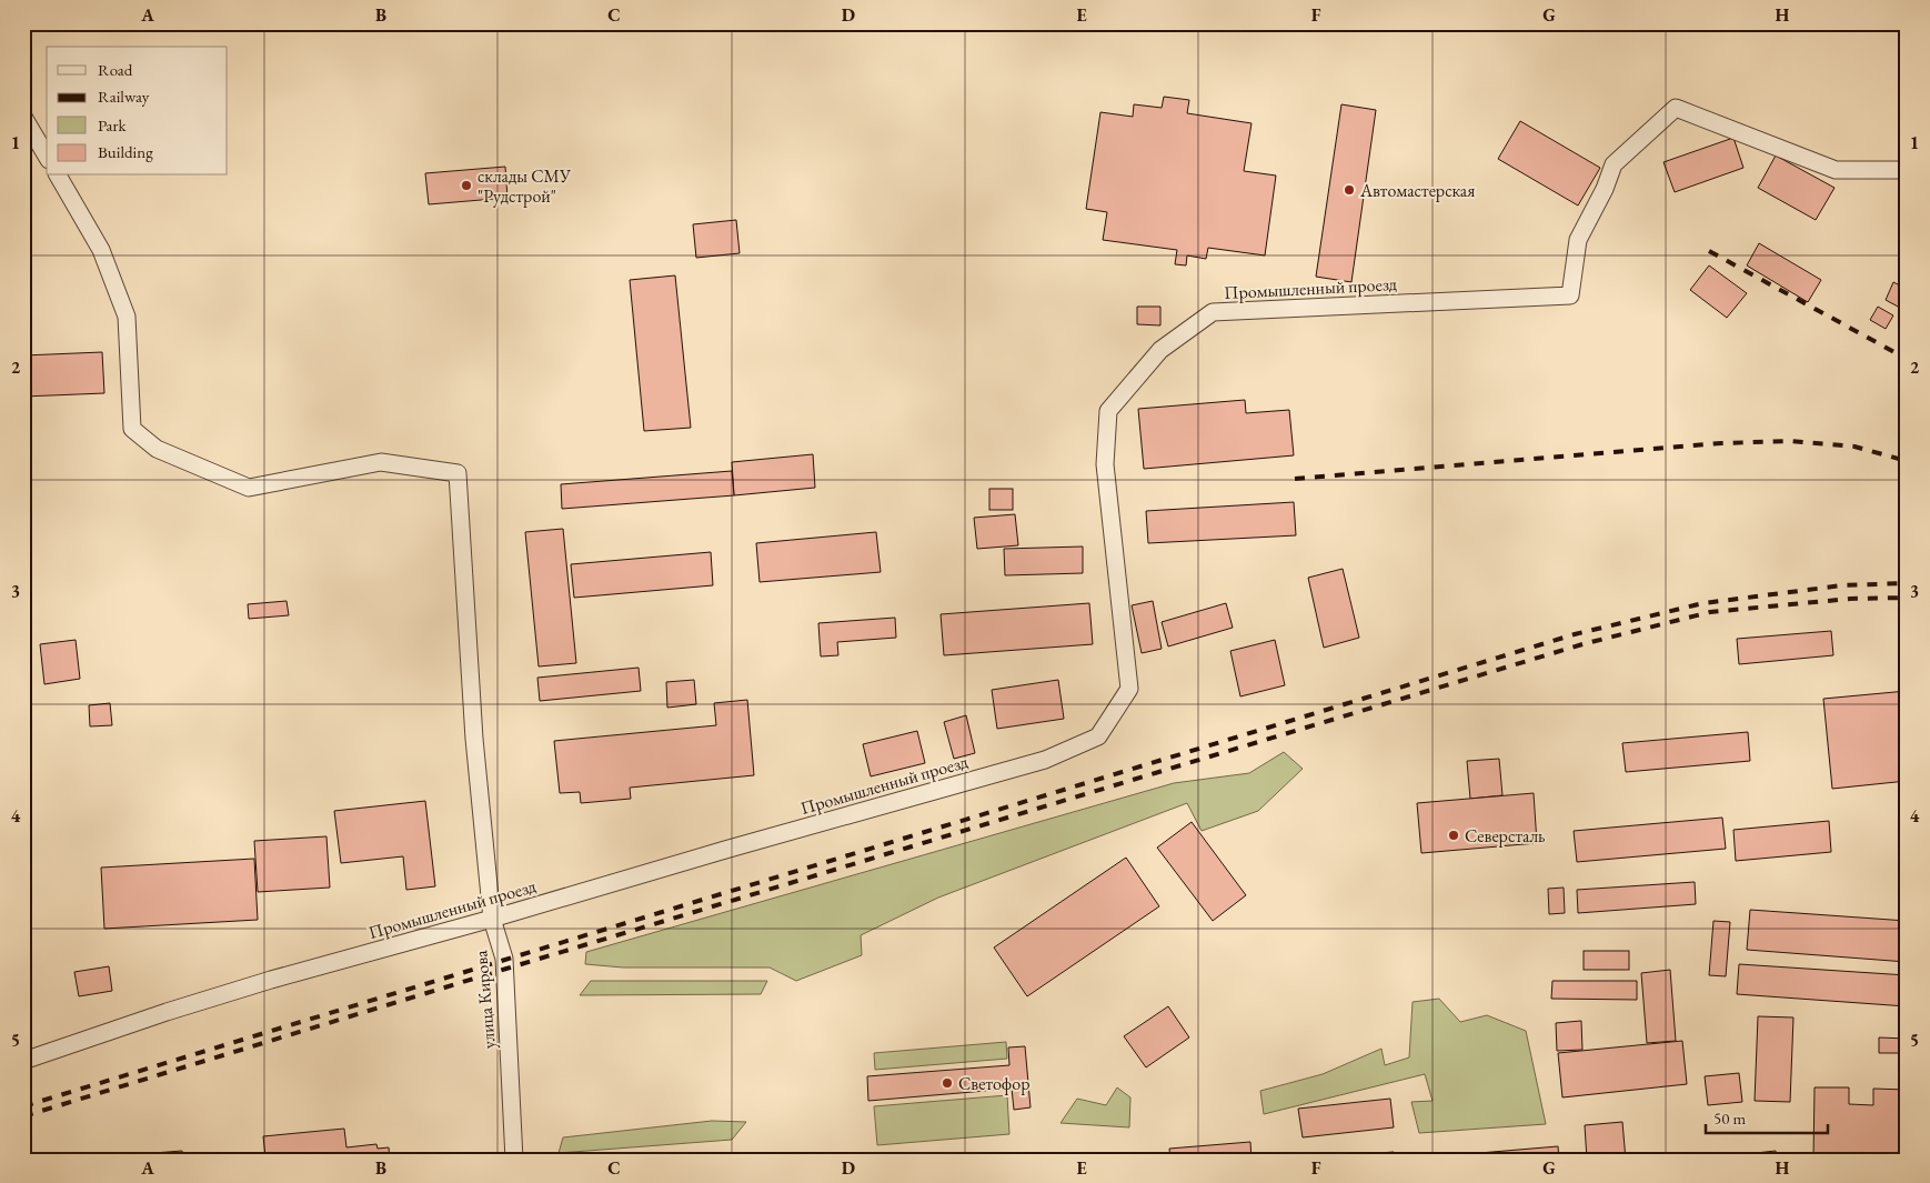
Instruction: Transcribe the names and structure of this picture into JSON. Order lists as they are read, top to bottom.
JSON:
{
  "streets": {
    "street": ["Промышленный проезд", "улица Кирова"]
  },
  "crossings": [
    ["Промышленный проезд", "улица Кирова"]
  ],
  "places": [
    "склады СМУ \"Рудстрой\"",
    "Автомастерская",
    "Северсталь",
    "Светофор"
  ],
  "legend": [
    "Road",
    "Railway",
    "Park",
    "Building"
  ],
  "scale_bar": "50 m",
  "grid": {
    "columns": [
      "A",
      "B",
      "C",
      "D",
      "E",
      "F",
      "G",
      "H"
    ],
    "rows": [
      "1",
      "2",
      "3",
      "4",
      "5"
    ]
  }
}
